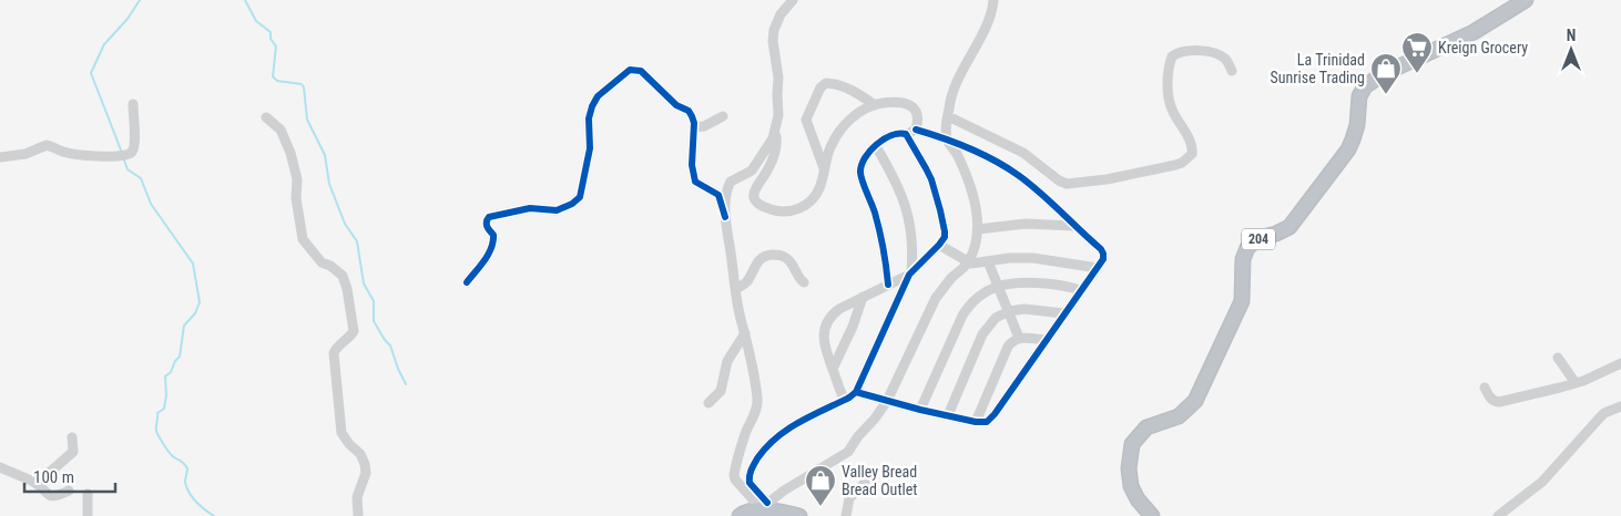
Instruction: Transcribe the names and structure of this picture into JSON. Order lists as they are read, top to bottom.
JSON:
{
  "streets": {
    "highway": ["204"]
  },
  "places": {
    "supermarket": ["Kreign Grocery"],
    "shop": ["La Trinidad Sunrise Trading", "Valley Bread Bread Outlet"]
  },
  "scale_bar": "100 m",
  "north": "top"
}
